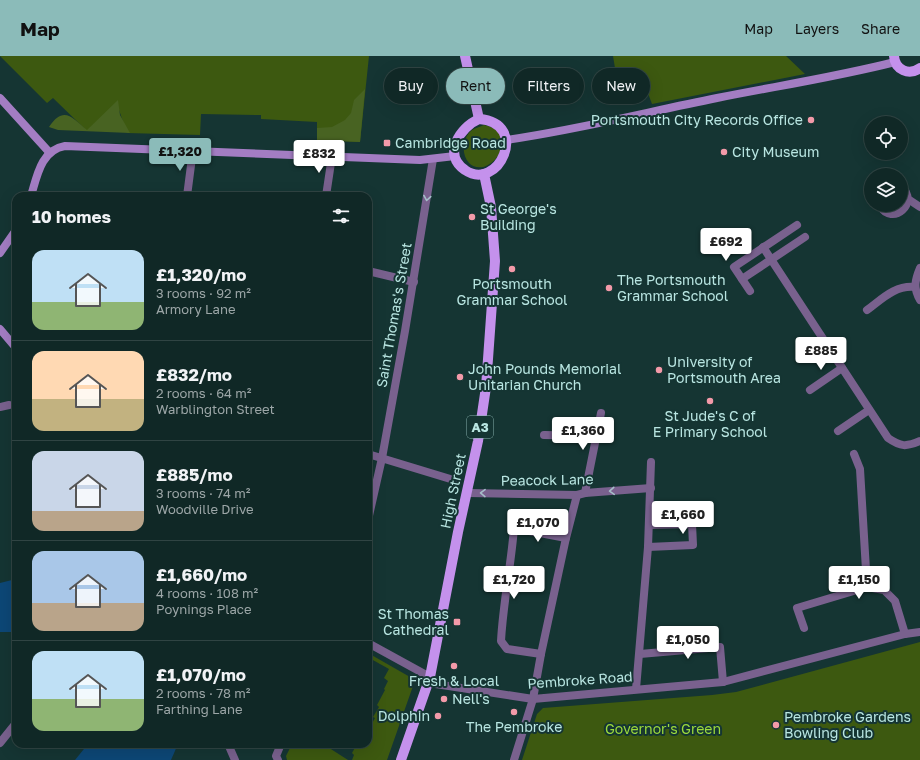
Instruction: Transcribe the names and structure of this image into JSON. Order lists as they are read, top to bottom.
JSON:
{
  "streets": {
    "main road": ["A3", "High Street"],
    "street": ["Saint Thomas's Street", "Peacock Lane", "Pembroke Road"]
  },
  "crossings": [
    ["Peacock Lane", "High Street"],
    ["High Street", "Pembroke Road"]
  ],
  "one_way": ["Saint Thomas's Street", "Peacock Lane"],
  "parks": ["Governor's Green"],
  "places": {
    "other": [
      "Portsmouth City Records Office",
      "City Museum",
      "St George's Building",
      "Portsmouth Grammar School",
      "The Portsmouth Grammar School",
      "University of Portsmouth Area",
      "John Pounds Memorial Unitarian Church",
      "St Jude's C of E Primary School",
      "Fresh & Local",
      "Nell's",
      "The Pembroke",
      "Dolphin",
      "Pembroke Gardens Bowling Club"
    ],
    "transit": ["Cambridge Road", "St Thomas Cathedral"]
  },
  "page": {
    "header": "Map",
    "nav": ["Map", "Layers", "Share"],
    "chip": [
      "Buy",
      "Rent",
      "Filters",
      "New"
    ],
    "price": [
      "£1,320",
      "£832",
      "£692",
      "£885",
      "£1,360",
      "£1,660",
      "£1,070",
      "£1,720",
      "£1,150",
      "£1,050"
    ],
    "heading": "10 homes",
    "list": [
      {
        "name": "£1,320/mo",
        "note": "3 rooms · 92 m² · Armory Lane"
      },
      {
        "name": "£832/mo",
        "note": "2 rooms · 64 m² · Warblington Street"
      },
      {
        "name": "£885/mo",
        "note": "3 rooms · 74 m² · Woodville Drive"
      },
      {
        "name": "£1,660/mo",
        "note": "4 rooms · 108 m² · Poynings Place"
      },
      {
        "name": "£1,070/mo",
        "note": "2 rooms · 78 m² · Farthing Lane"
      }
    ]
  }
}
